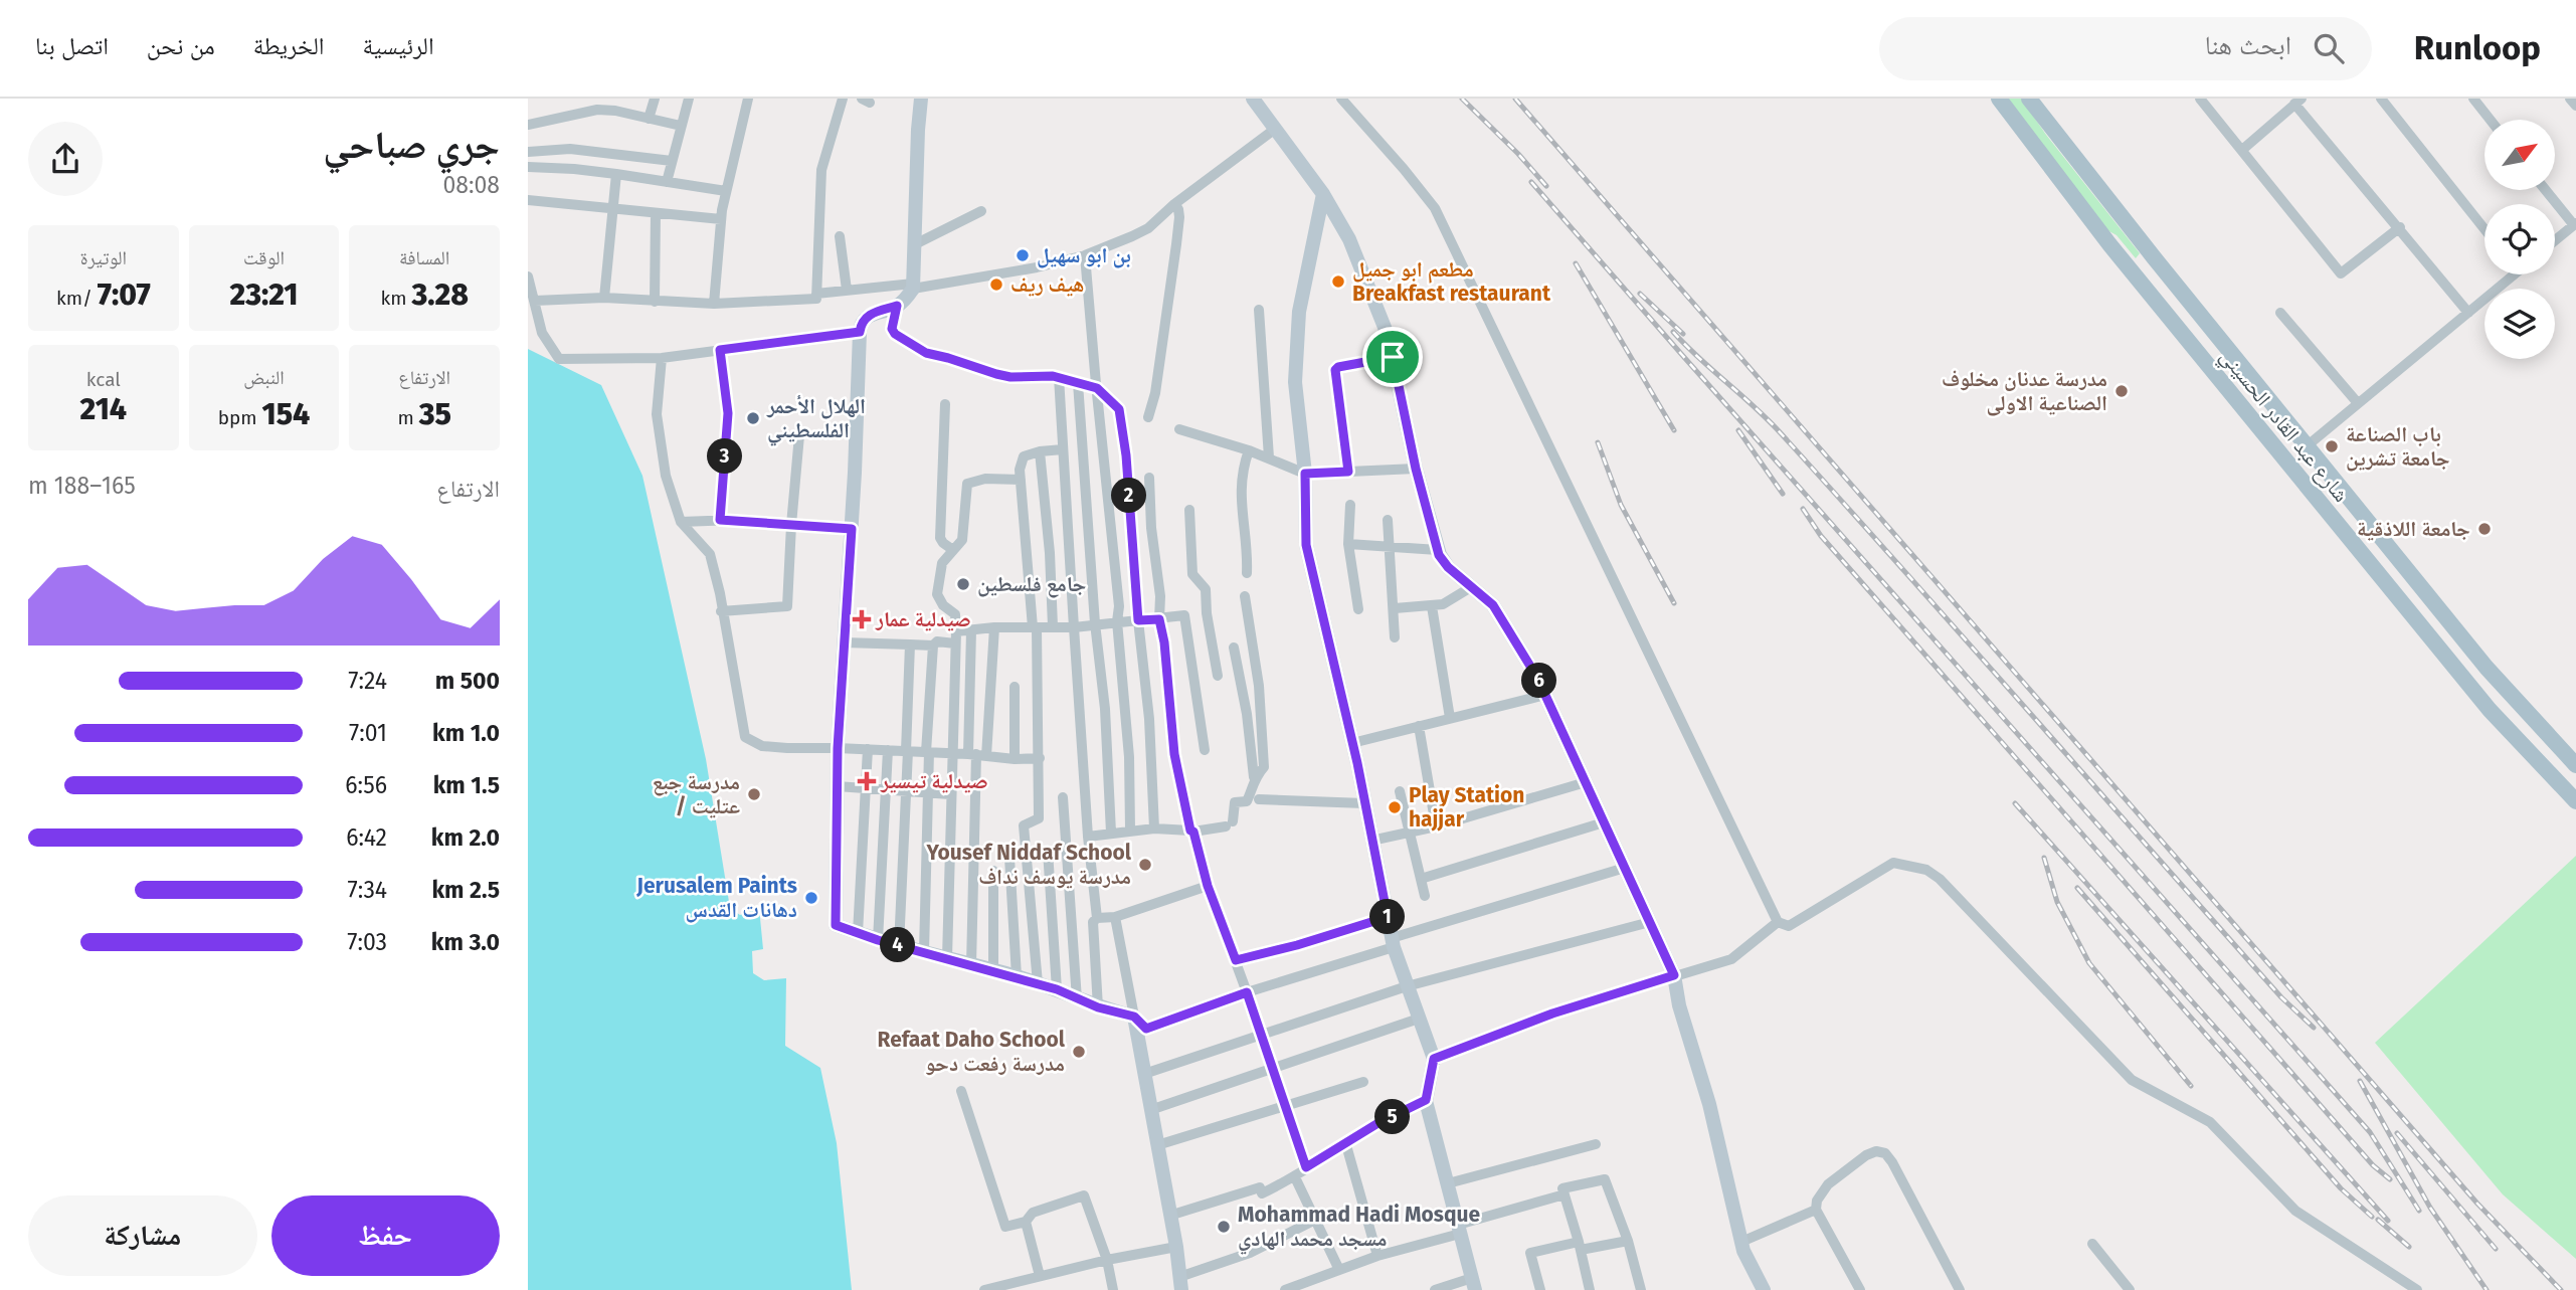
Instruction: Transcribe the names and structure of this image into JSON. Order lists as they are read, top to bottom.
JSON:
{
  "streets": {
    "main road": ["شارع عبد القادر الحسيني"]
  },
  "places": {
    "other": [
      "بن ابو سهيل",
      "مطعم ابو جميل Breakfast restaurant",
      "هيف ريف",
      "مدرسة عدنان مخلوف الصناعية الاولى",
      "الهلال الأحمر الفلسطيني",
      "باب الصناعة جامعة تشرين",
      "جامعة اللاذقية",
      "جامع فلسطين",
      "مدرسة جبع / عتليت",
      "Play Station hajjar",
      "Yousef Niddaf School مدرسة يوسف نداف",
      "Jerusalem Paints دهانات القدس",
      "Refaat Daho School مدرسة رفعت دحو",
      "Mohammad Hadi Mosque مسجد محمد الهادي"
    ],
    "health": ["صيدلية عمار", "صيدلية تيسير"]
  },
  "north": "top right",
  "page": {
    "header": "Runloop",
    "search": "ابحث هنا",
    "nav": [
      "الرئيسية",
      "الخريطة",
      "من نحن",
      "اتصل بنا"
    ],
    "heading": ["جري صباحي", "08:08"],
    "stats": [
      ["المسافة", "3.28 km"],
      ["الوقت", "23:21"],
      ["الوتيرة", "7:07 /km"],
      ["الارتفاع", "35 m"],
      ["النبض", "154 bpm"],
      ["kcal", "214"]
    ],
    "pins": [
      "3",
      "2",
      "6",
      "1",
      "4",
      "5"
    ],
    "chart": ["الارتفاع", "165–188 m"],
    "list": [
      {
        "name": "500 m",
        "note": "7:24"
      },
      {
        "name": "1.0 km",
        "note": "7:01"
      },
      {
        "name": "1.5 km",
        "note": "6:56"
      },
      {
        "name": "2.0 km",
        "note": "6:42"
      },
      {
        "name": "2.5 km",
        "note": "7:34"
      },
      {
        "name": "3.0 km",
        "note": "7:03"
      }
    ],
    "buttons": ["حفظ", "مشاركة"]
  }
}
